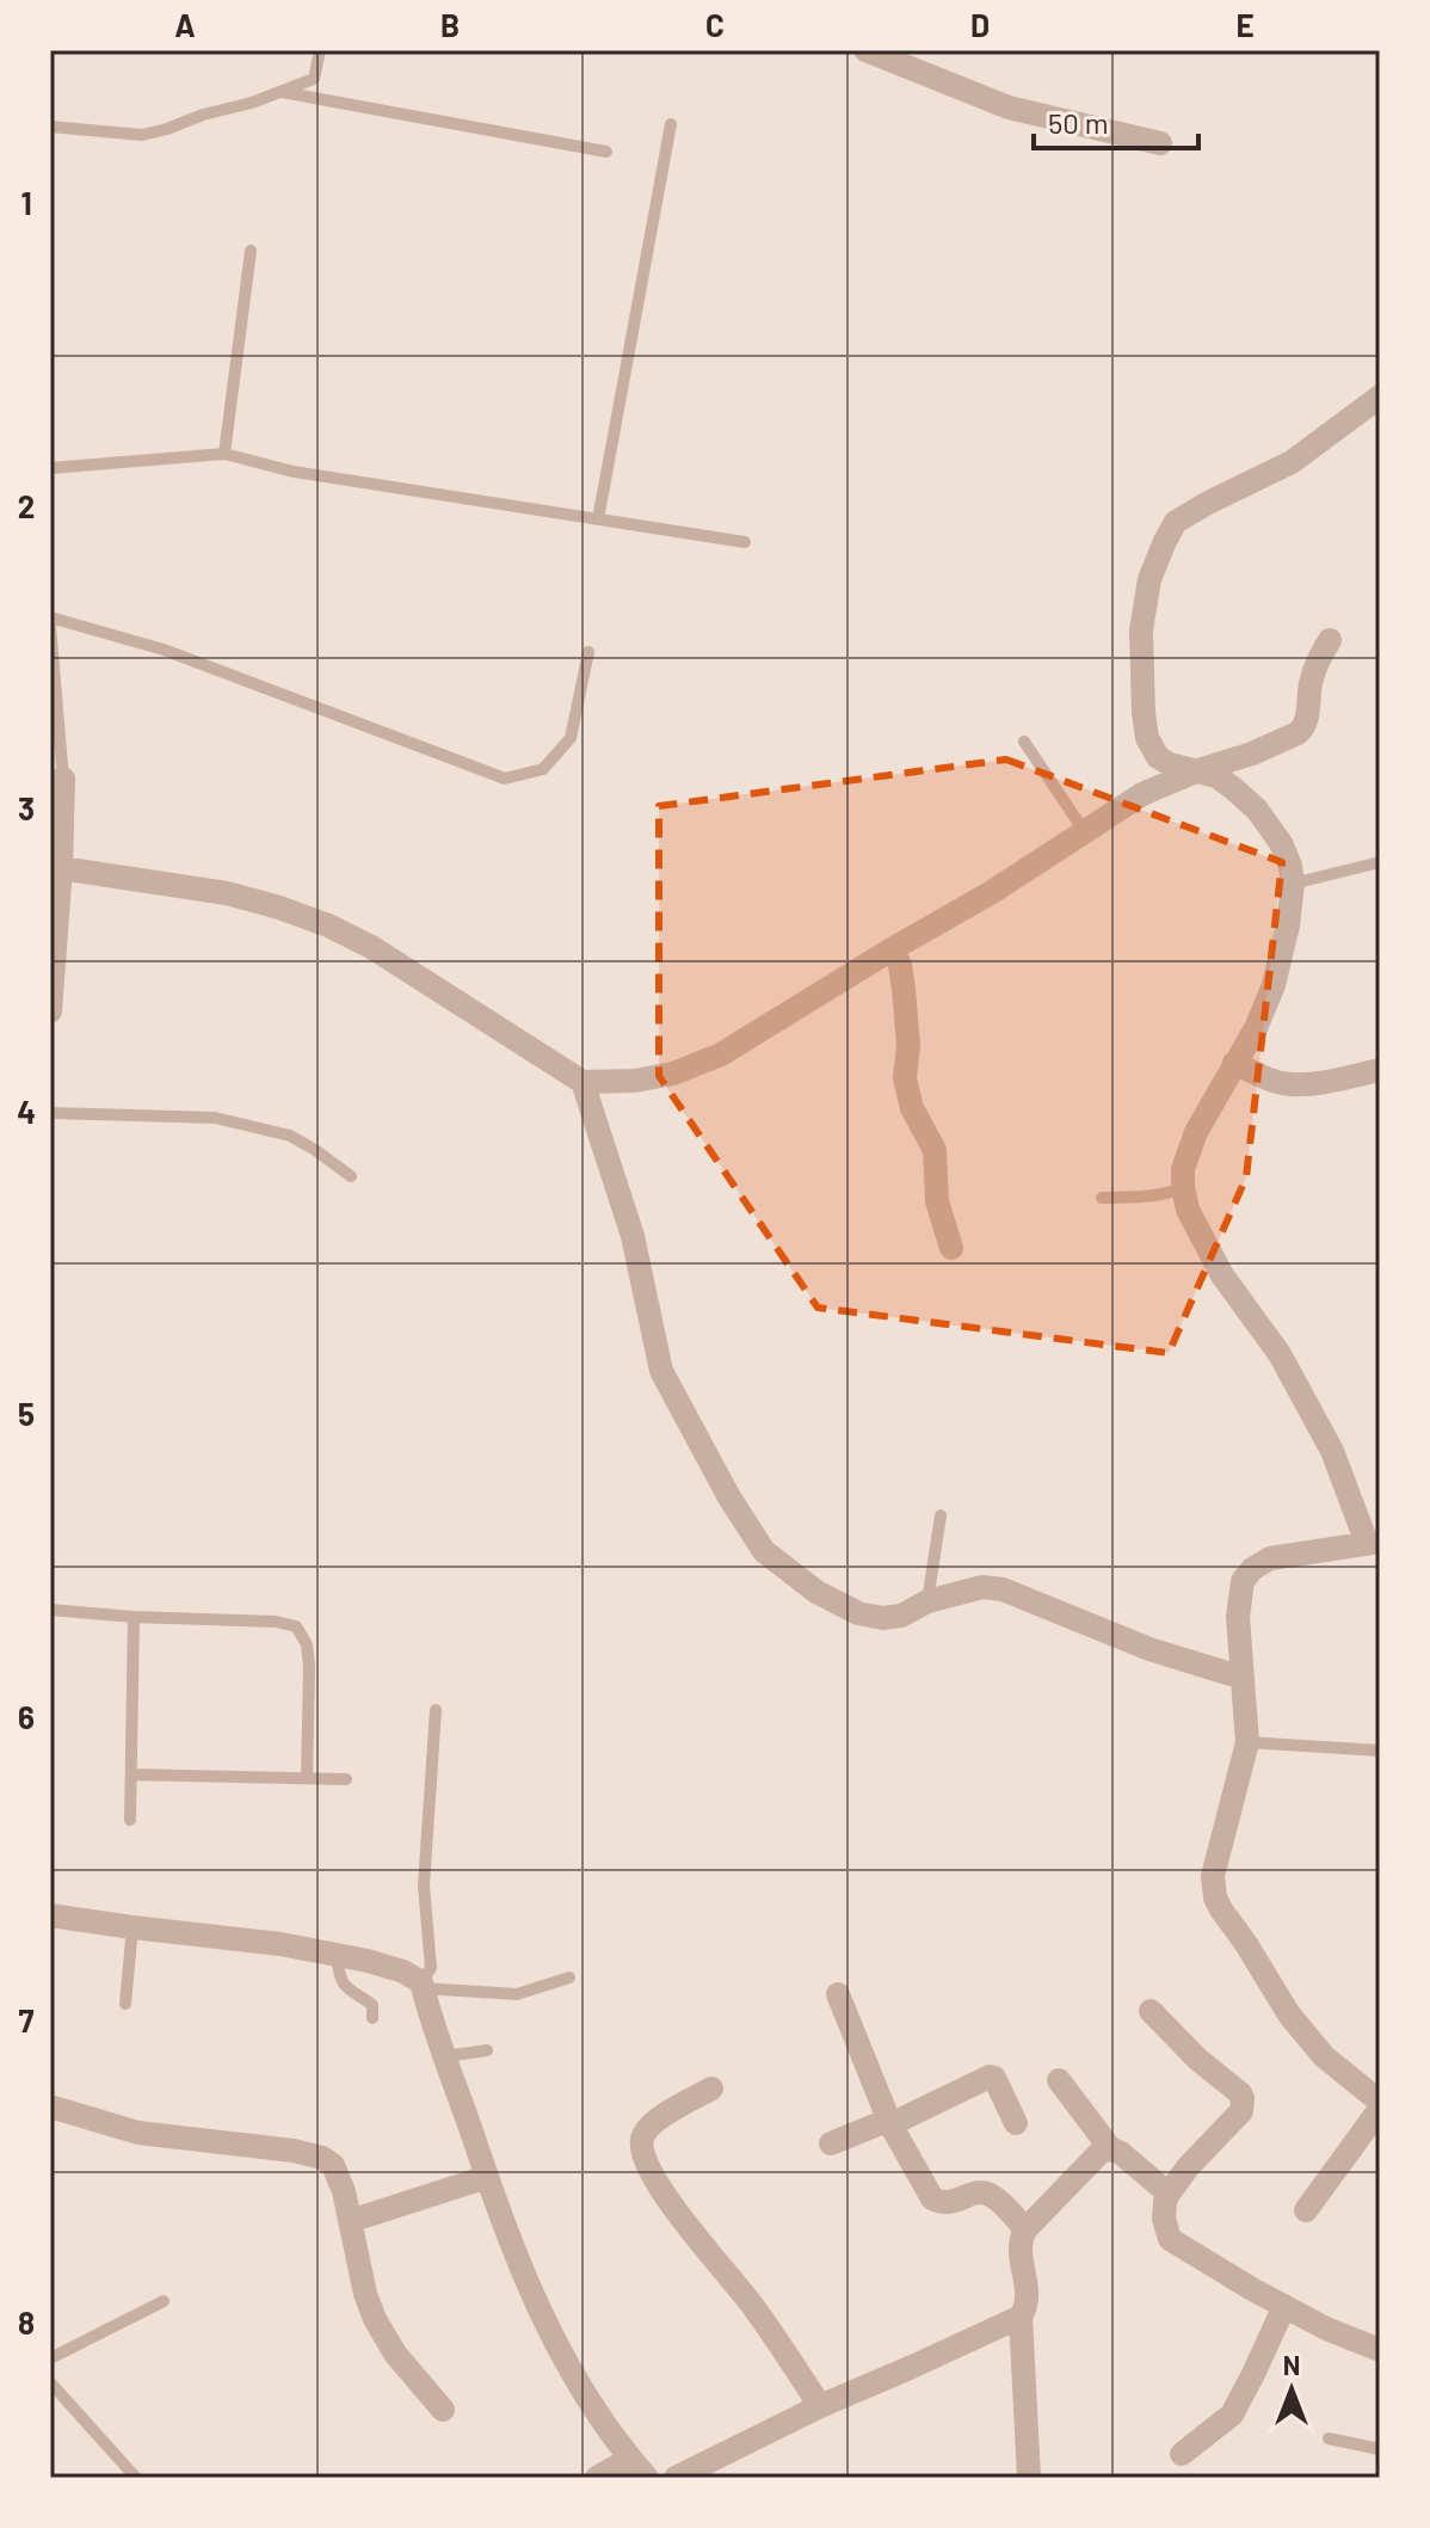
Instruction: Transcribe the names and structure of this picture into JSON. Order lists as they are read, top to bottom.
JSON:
{
  "scale_bar": "50 m",
  "north": "top",
  "grid": {
    "columns": [
      "A",
      "B",
      "C",
      "D",
      "E"
    ],
    "rows": [
      "1",
      "2",
      "3",
      "4",
      "5",
      "6",
      "7",
      "8"
    ]
  }
}
